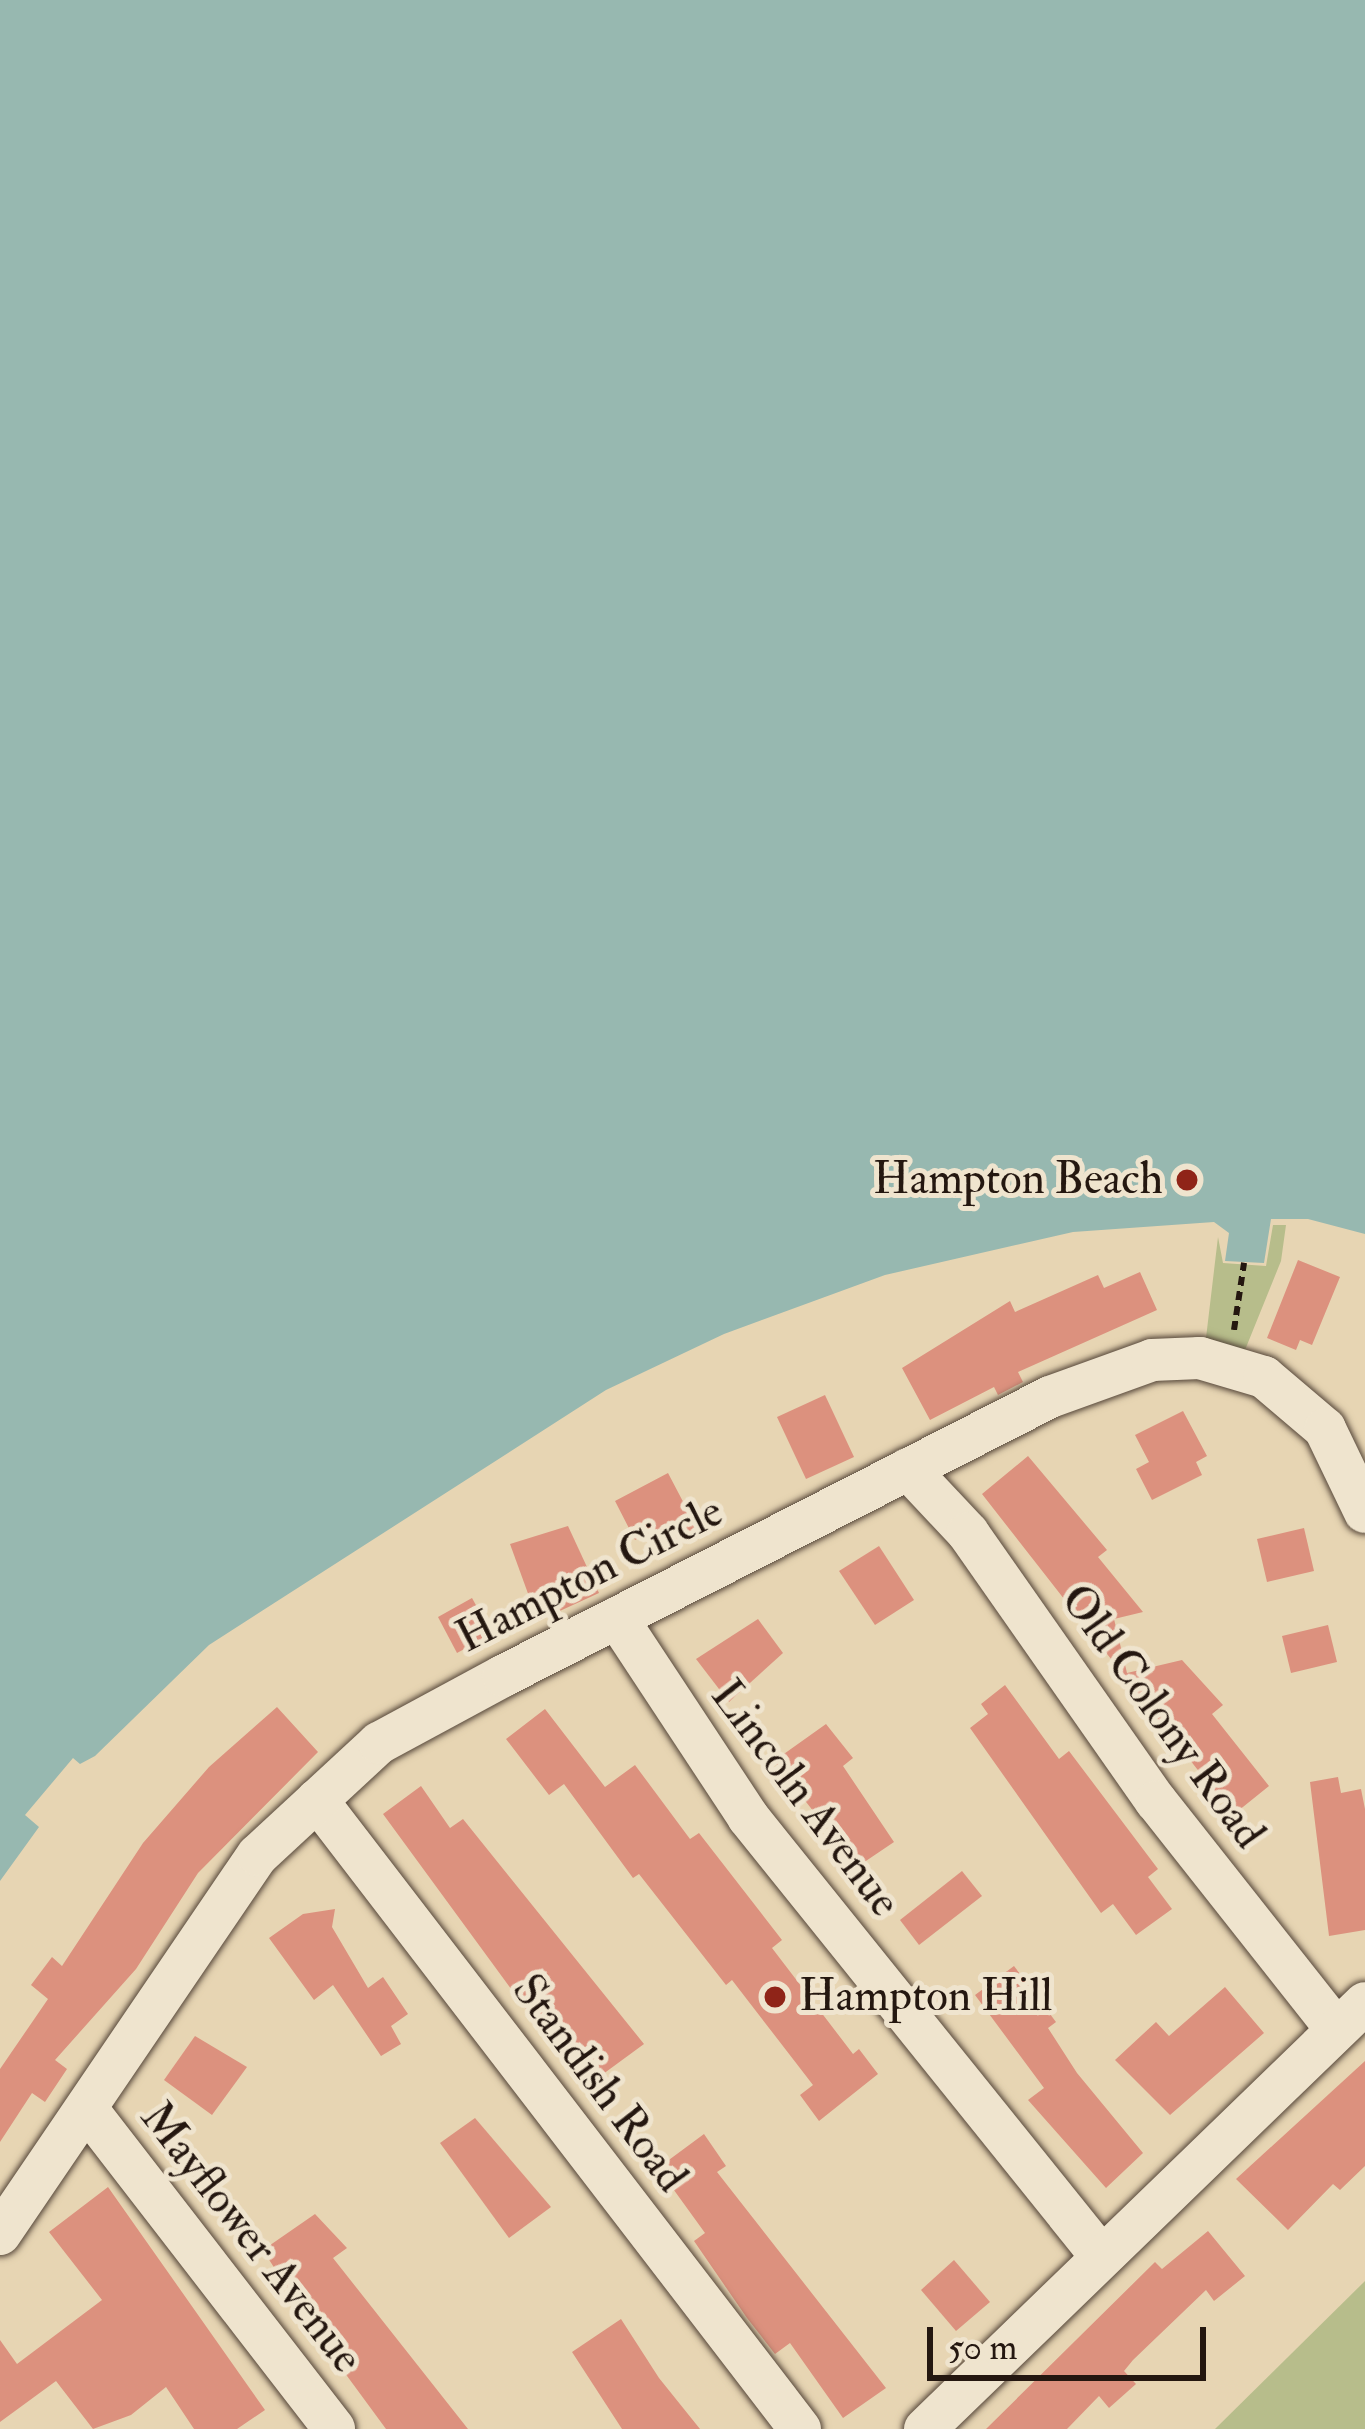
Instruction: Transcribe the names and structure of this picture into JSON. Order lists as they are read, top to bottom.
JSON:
{
  "streets": {
    "street": [
      "Hampton Circle",
      "Old Colony Road",
      "Lincoln Avenue",
      "Standish Road",
      "Mayflower Avenue"
    ]
  },
  "crossings": [
    ["Hampton Circle", "Old Colony Road"],
    ["Hampton Circle", "Lincoln Avenue"],
    ["Hampton Circle", "Standish Road"],
    ["Hampton Circle", "Mayflower Avenue"]
  ],
  "places": ["Hampton Beach", "Hampton Hill"],
  "scale_bar": "50 m"
}
